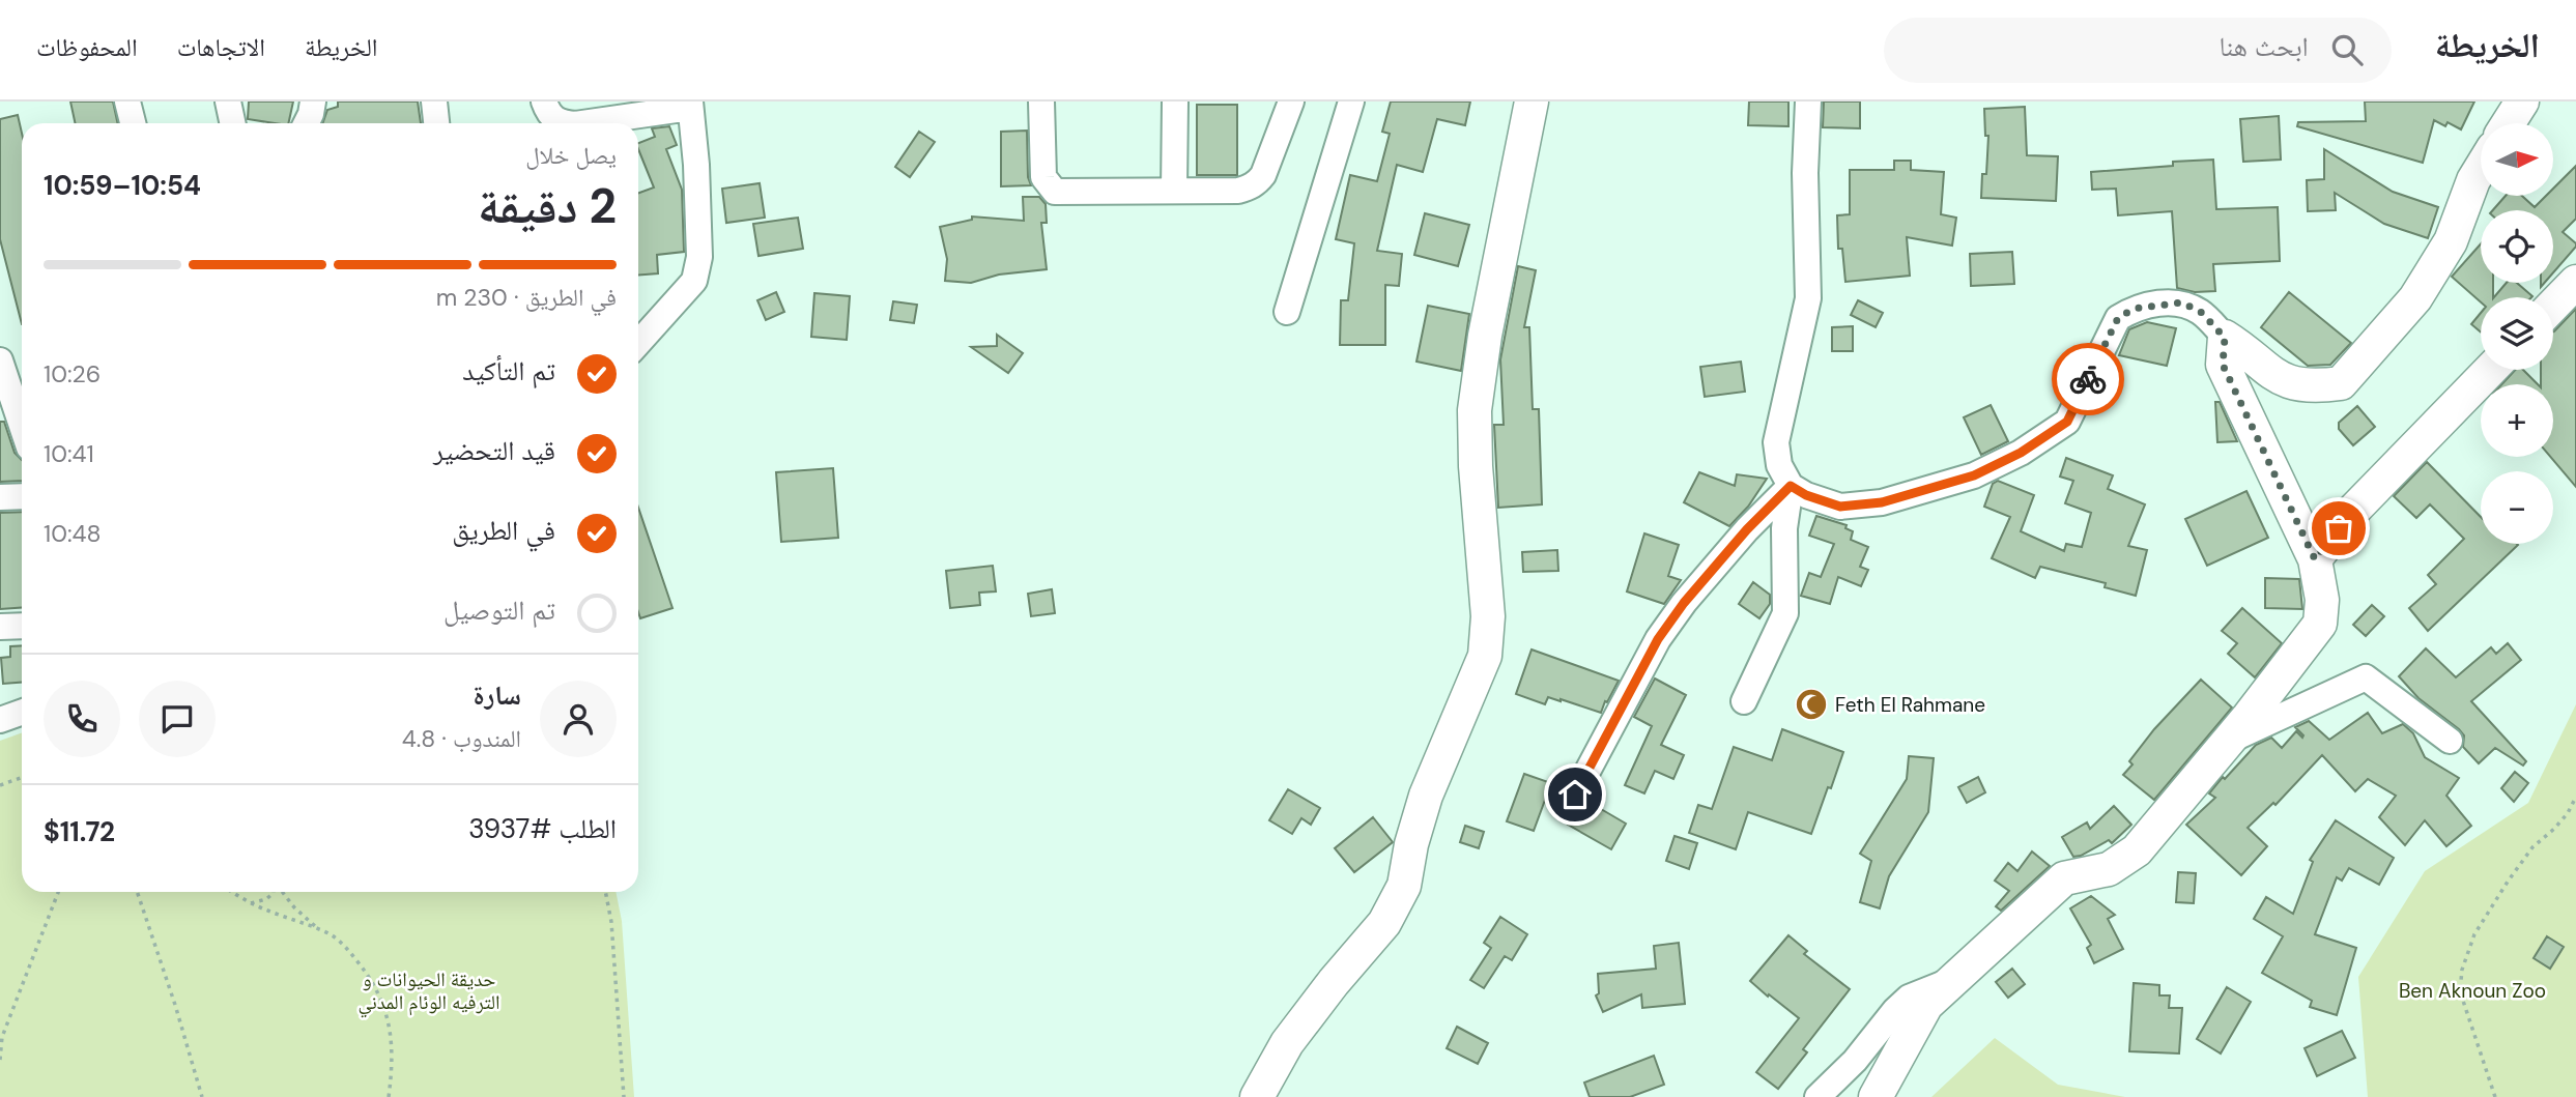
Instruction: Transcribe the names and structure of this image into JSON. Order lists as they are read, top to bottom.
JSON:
{
  "parks": ["حديقة الحيوانات و الترفيه الوئام المدني", "Ben Aknoun Zoo"],
  "places": {
    "mosque": ["Feth El Rahmane"]
  },
  "north": "right",
  "page": {
    "header": "الخريطة",
    "search": "ابحث هنا",
    "nav": ["الخريطة", "الاتجاهات", "المحفوظات"],
    "map_buttons": ["+", "−"],
    "heading": ["2 دقيقة", "يصل خلال", "10:54–10:59"],
    "panel": [
      "سارة",
      "المندوب · 4.8",
      "الطلب #3937",
      "$11.72"
    ],
    "bar": "في الطريق · 230 m",
    "list": [
      ["تم التأكيد", "10:26"],
      ["قيد التحضير", "10:41"],
      ["في الطريق", "10:48"],
      "تم التوصيل"
    ]
  }
}
